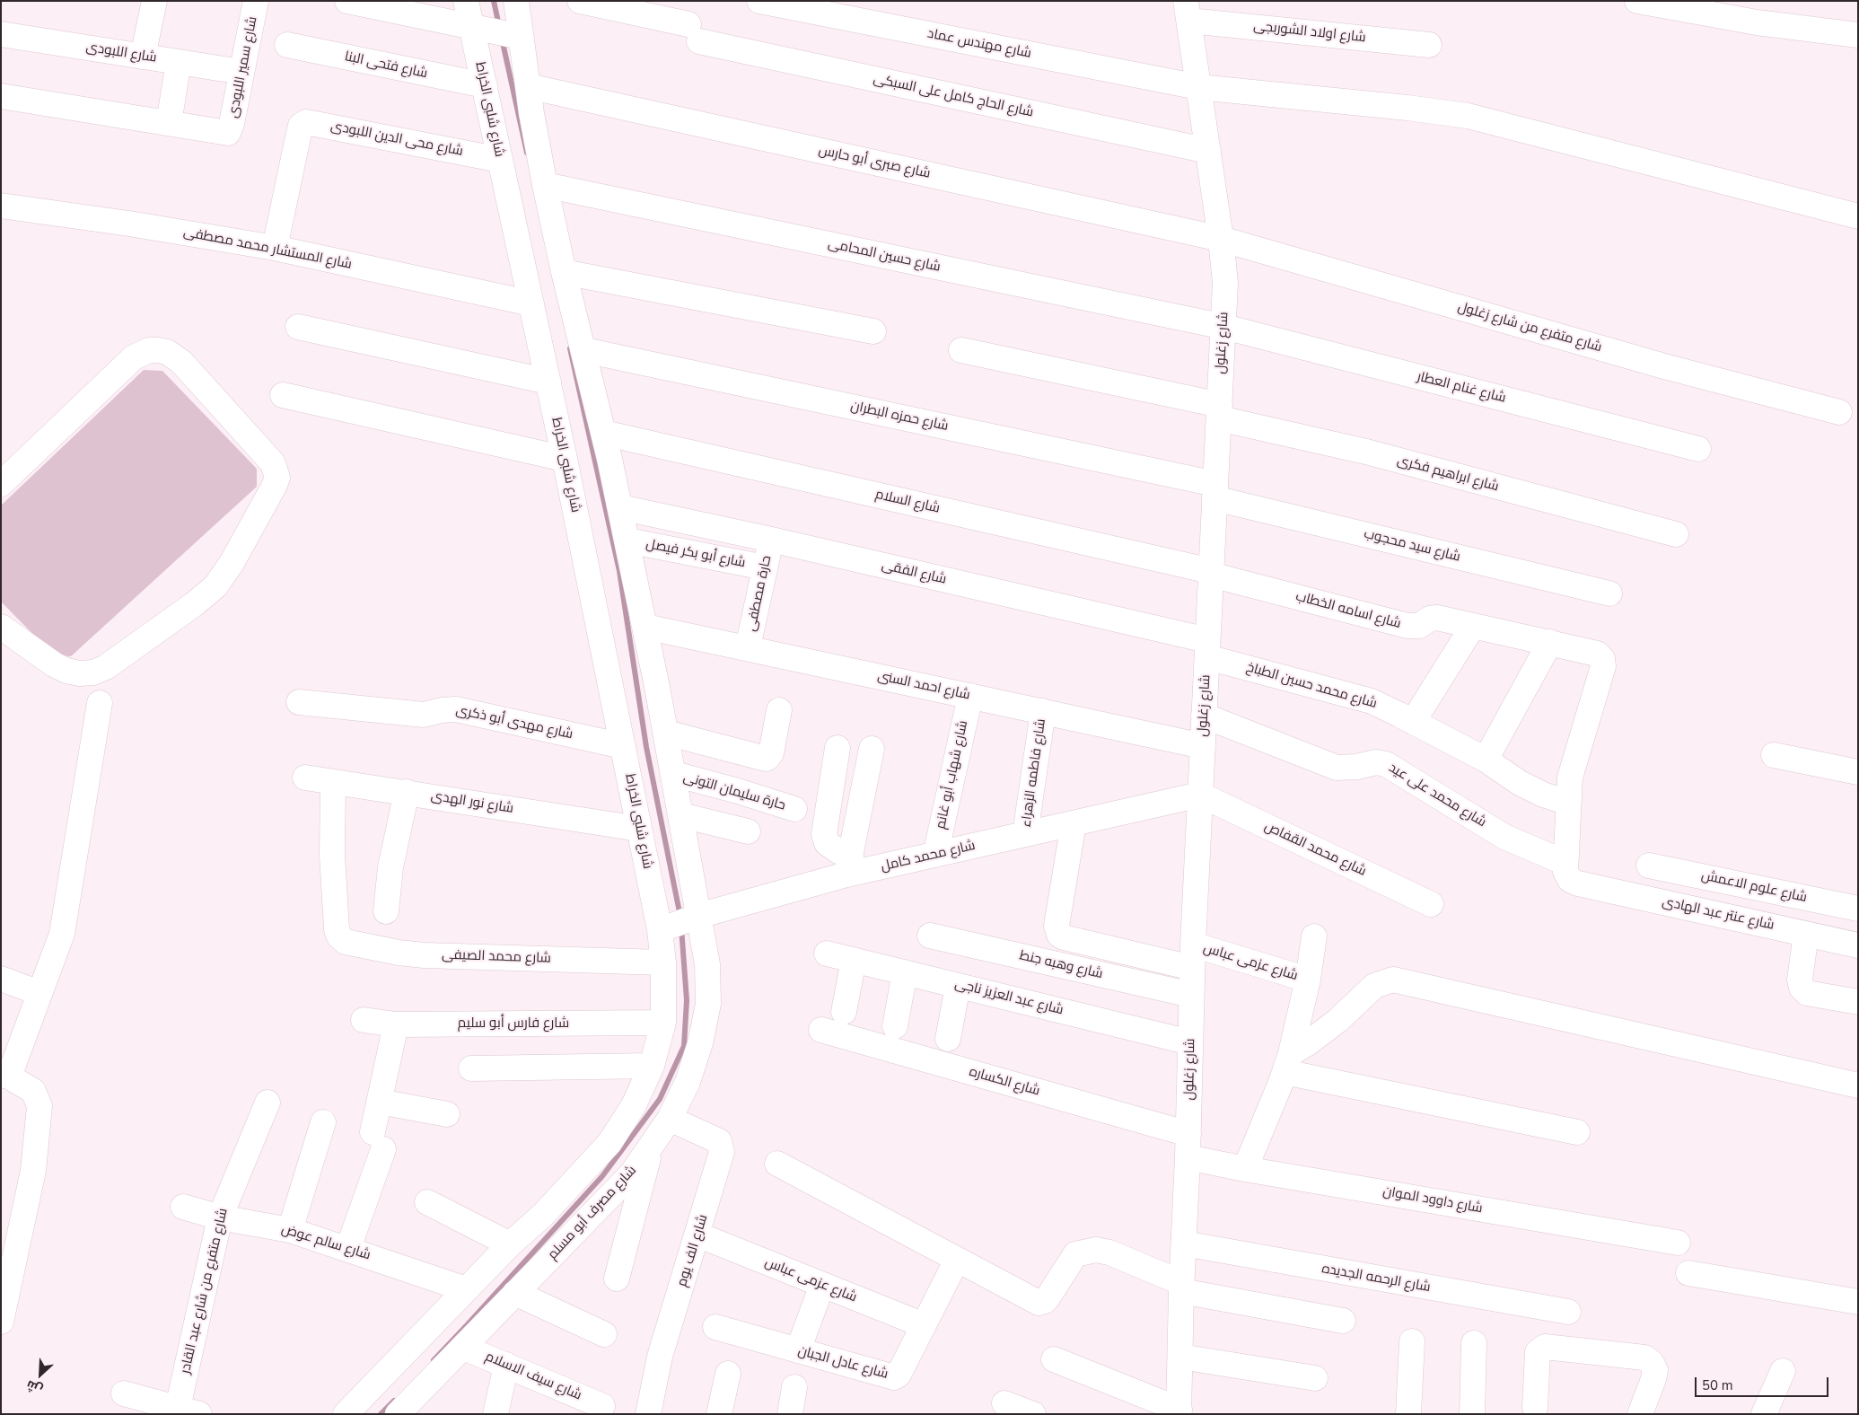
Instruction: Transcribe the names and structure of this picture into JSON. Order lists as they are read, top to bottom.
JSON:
{
  "streets": {
    "street": [
      "شارع اولاد الشوربجى",
      "شارع مهندس عماد",
      "شارع اللبودى",
      "شارع فتحى البنا",
      "شارع سمير اللبودى",
      "شارع الحاج كامل على السبكى",
      "شارع شلبى الخراط",
      "شارع محى الدين اللبودى",
      "شارع صبرى أبو حارس",
      "شارع المستشار محمد مصطفى",
      "شارع حسين المحامى",
      "شارع متفرع من شارع زغلول",
      "شارع زغلول",
      "شارع غنام العطار",
      "شارع حمزه البطران",
      "شارع ابراهيم فكرى",
      "شارع السلام",
      "شارع سيد محجوب",
      "شارع أبو بكر فيصل",
      "شارع الفقى",
      "حارة مصطفى",
      "شارع اسامه الخطاب",
      "شارع احمد السنى",
      "شارع محمد حسين الطباخ",
      "شارع مهدى أبو ذكرى",
      "شارع فاطمه الزهراء",
      "شارع شهاب أبو غانم",
      "حارة سليمان التونى",
      "شارع محمد على عيد",
      "شارع نور الهدى",
      "شارع محمد القفاص",
      "شارع محمد كامل",
      "شارع علوم الاعمش",
      "شارع عنتر عبد الهادى",
      "شارع محمد الصيفى",
      "شارع عزمى عباس",
      "شارع وهبه جنط",
      "شارع عبد العزيز ناجى",
      "شارع فارس أبو سليم",
      "شارع الكساره",
      "شارع داوود الموان",
      "شارع مصرف أبو مسلم",
      "شارع سالم عوض",
      "شارع الف يوم",
      "شارع الرحمه الجديده",
      "شارع متفرع من شارع عبد القادر",
      "شارع عادل الجبان",
      "شارع سيف الاسلام"
    ]
  },
  "crossings": [
    ["شارع اولاد الشوربجى", "شارع زغلول"],
    ["شارع مهندس عماد", "شارع زغلول"],
    ["شارع اللبودى", "شارع سمير اللبودى"],
    ["شارع فتحى البنا", "شارع شلبى الخراط"],
    ["شارع الحاج كامل على السبكى", "شارع زغلول"],
    ["شارع شلبى الخراط", "شارع محى الدين اللبودى"],
    ["شارع شلبى الخراط", "شارع المستشار محمد مصطفى"],
    ["شارع شلبى الخراط", "شارع مهدى أبو ذكرى"],
    ["شارع شلبى الخراط", "شارع نور الهدى"],
    ["شارع شلبى الخراط", "شارع محمد كامل"],
    ["شارع شلبى الخراط", "شارع مصرف أبو مسلم"],
    ["شارع محى الدين اللبودى", "شارع المستشار محمد مصطفى"],
    ["شارع صبرى أبو حارس", "شارع متفرع من شارع زغلول"],
    ["شارع صبرى أبو حارس", "شارع زغلول"],
    ["شارع حسين المحامى", "شارع زغلول"],
    ["شارع حسين المحامى", "شارع غنام العطار"],
    ["شارع متفرع من شارع زغلول", "شارع زغلول"],
    ["شارع زغلول", "شارع غنام العطار"],
    ["شارع زغلول", "شارع حمزه البطران"],
    ["شارع زغلول", "شارع ابراهيم فكرى"],
    ["شارع زغلول", "شارع السلام"],
    ["شارع زغلول", "شارع سيد محجوب"],
    ["شارع زغلول", "شارع الفقى"],
    ["شارع زغلول", "شارع اسامه الخطاب"],
    ["شارع زغلول", "شارع احمد السنى"],
    ["شارع زغلول", "شارع محمد حسين الطباخ"],
    ["شارع زغلول", "شارع محمد على عيد"],
    ["شارع زغلول", "شارع محمد القفاص"],
    ["شارع زغلول", "شارع محمد كامل"],
    ["شارع زغلول", "شارع عزمى عباس"],
    ["شارع زغلول", "شارع وهبه جنط"],
    ["شارع زغلول", "شارع عبد العزيز ناجى"],
    ["شارع زغلول", "شارع الكساره"],
    ["شارع زغلول", "شارع داوود الموان"],
    ["شارع زغلول", "شارع الرحمه الجديده"],
    ["شارع حمزه البطران", "شارع سيد محجوب"],
    ["شارع السلام", "شارع اسامه الخطاب"],
    ["شارع أبو بكر فيصل", "حارة مصطفى"],
    ["شارع الفقى", "حارة مصطفى"],
    ["شارع الفقى", "شارع محمد حسين الطباخ"],
    ["حارة مصطفى", "شارع احمد السنى"],
    ["شارع اسامه الخطاب", "شارع محمد حسين الطباخ"],
    ["شارع احمد السنى", "شارع فاطمه الزهراء"],
    ["شارع احمد السنى", "شارع شهاب أبو غانم"],
    ["شارع فاطمه الزهراء", "شارع محمد كامل"],
    ["شارع شهاب أبو غانم", "شارع محمد كامل"],
    ["شارع محمد على عيد", "شارع عنتر عبد الهادى"],
    ["شارع نور الهدى", "شارع محمد الصيفى"],
    ["شارع محمد القفاص", "شارع محمد كامل"],
    ["شارع محمد كامل", "شارع عزمى عباس"],
    ["شارع محمد كامل", "شارع مصرف أبو مسلم"],
    ["شارع محمد الصيفى", "شارع مصرف أبو مسلم"],
    ["شارع عزمى عباس", "شارع الف يوم"],
    ["شارع عزمى عباس", "شارع عادل الجبان"],
    ["شارع فارس أبو سليم", "شارع مصرف أبو مسلم"],
    ["شارع الكساره", "شارع داوود الموان"],
    ["شارع مصرف أبو مسلم", "شارع سالم عوض"],
    ["شارع مصرف أبو مسلم", "شارع الف يوم"],
    ["شارع مصرف أبو مسلم", "شارع سيف الاسلام"],
    ["شارع سالم عوض", "شارع متفرع من شارع عبد القادر"]
  ],
  "scale_bar": "50 m",
  "north": "bottom left"
}
